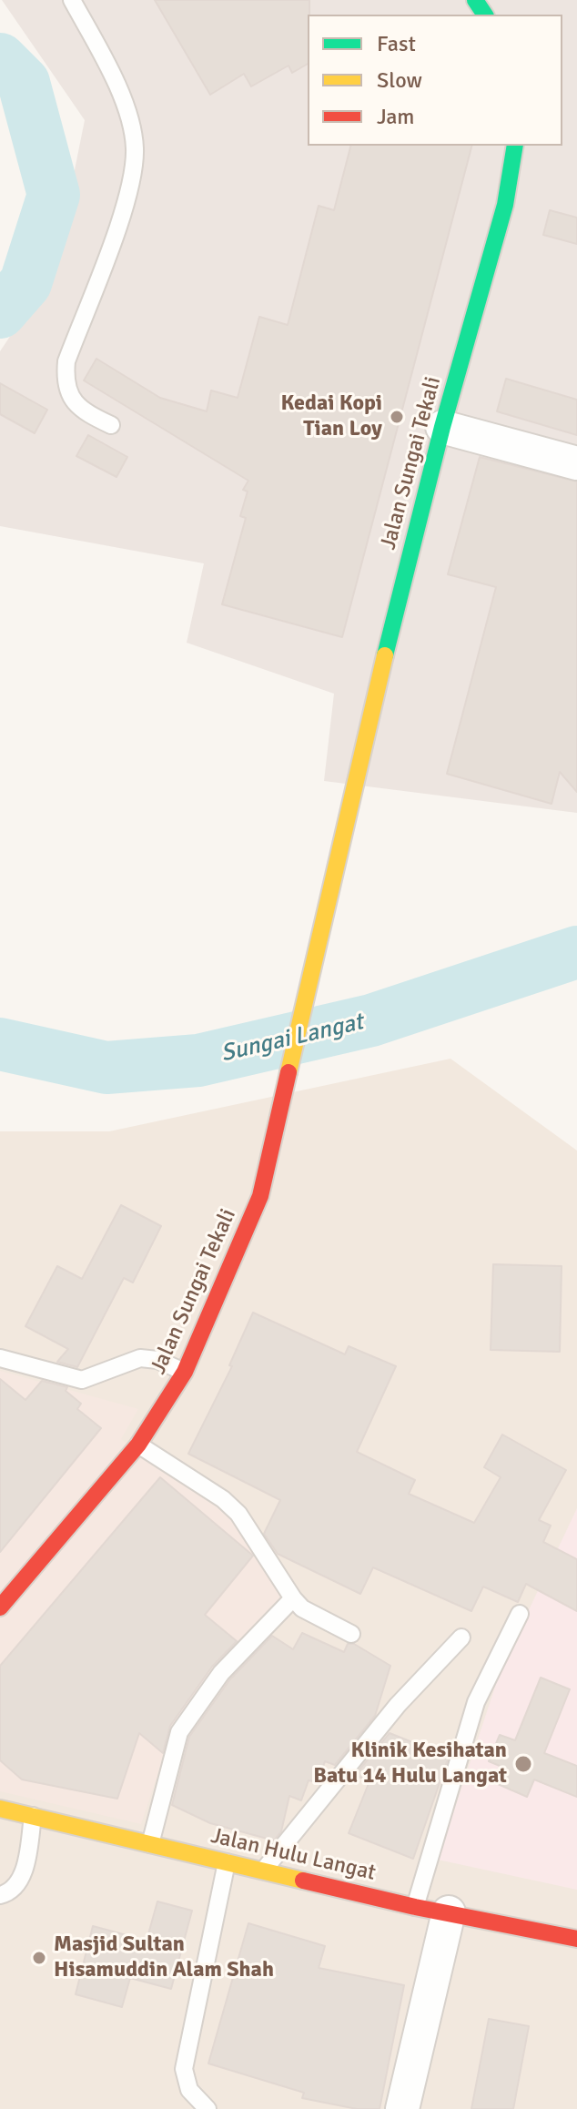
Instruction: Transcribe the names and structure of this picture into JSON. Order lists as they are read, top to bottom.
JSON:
{
  "streets": {
    "street": ["Jalan Sungai Tekali", "Jalan Hulu Langat"]
  },
  "water": ["Sungai Langat"],
  "places": ["Kedai Kopi Tian Loy", "Klinik Kesihatan Batu 14 Hulu Langat", "Masjid Sultan Hisamuddin Alam Shah"],
  "legend": ["Fast", "Slow", "Jam"]
}
